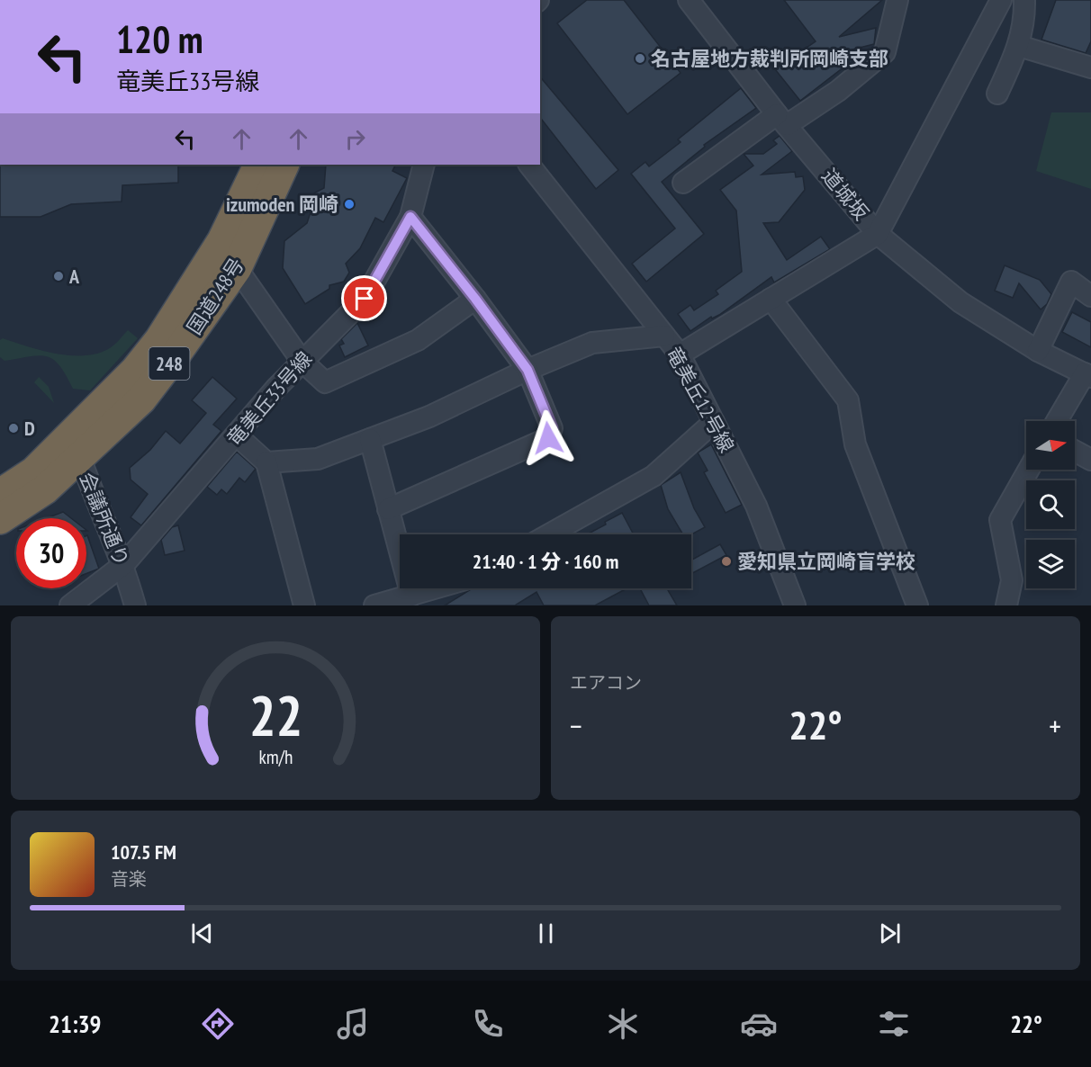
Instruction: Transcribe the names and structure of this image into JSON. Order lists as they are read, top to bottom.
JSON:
{
  "streets": {
    "highway": ["国道248号", "248"],
    "street": [
      "道城坂",
      "竜美丘33号線",
      "竜美丘12号線",
      "会議所通り"
    ]
  },
  "crossings": [
    ["国道248号", "会議所通り"],
    ["竜美丘33号線", "会議所通り"]
  ],
  "places": [
    "名古屋地方裁判所岡崎支部",
    "izumoden 岡崎",
    "A",
    "D",
    "愛知県立岡崎盲学校"
  ],
  "north": "right",
  "page": {
    "turn": ["120 m", "竜美丘33号線"],
    "limit": "30",
    "trip": "21:40 · 1 分 · 160 m",
    "tile": "エアコン",
    "heat": ["−", "22°", "+"],
    "song": ["107.5 FM", "音楽"],
    "tabs": ["21:39", "22°"],
    "gauge": ["22", "km/h"]
  }
}
